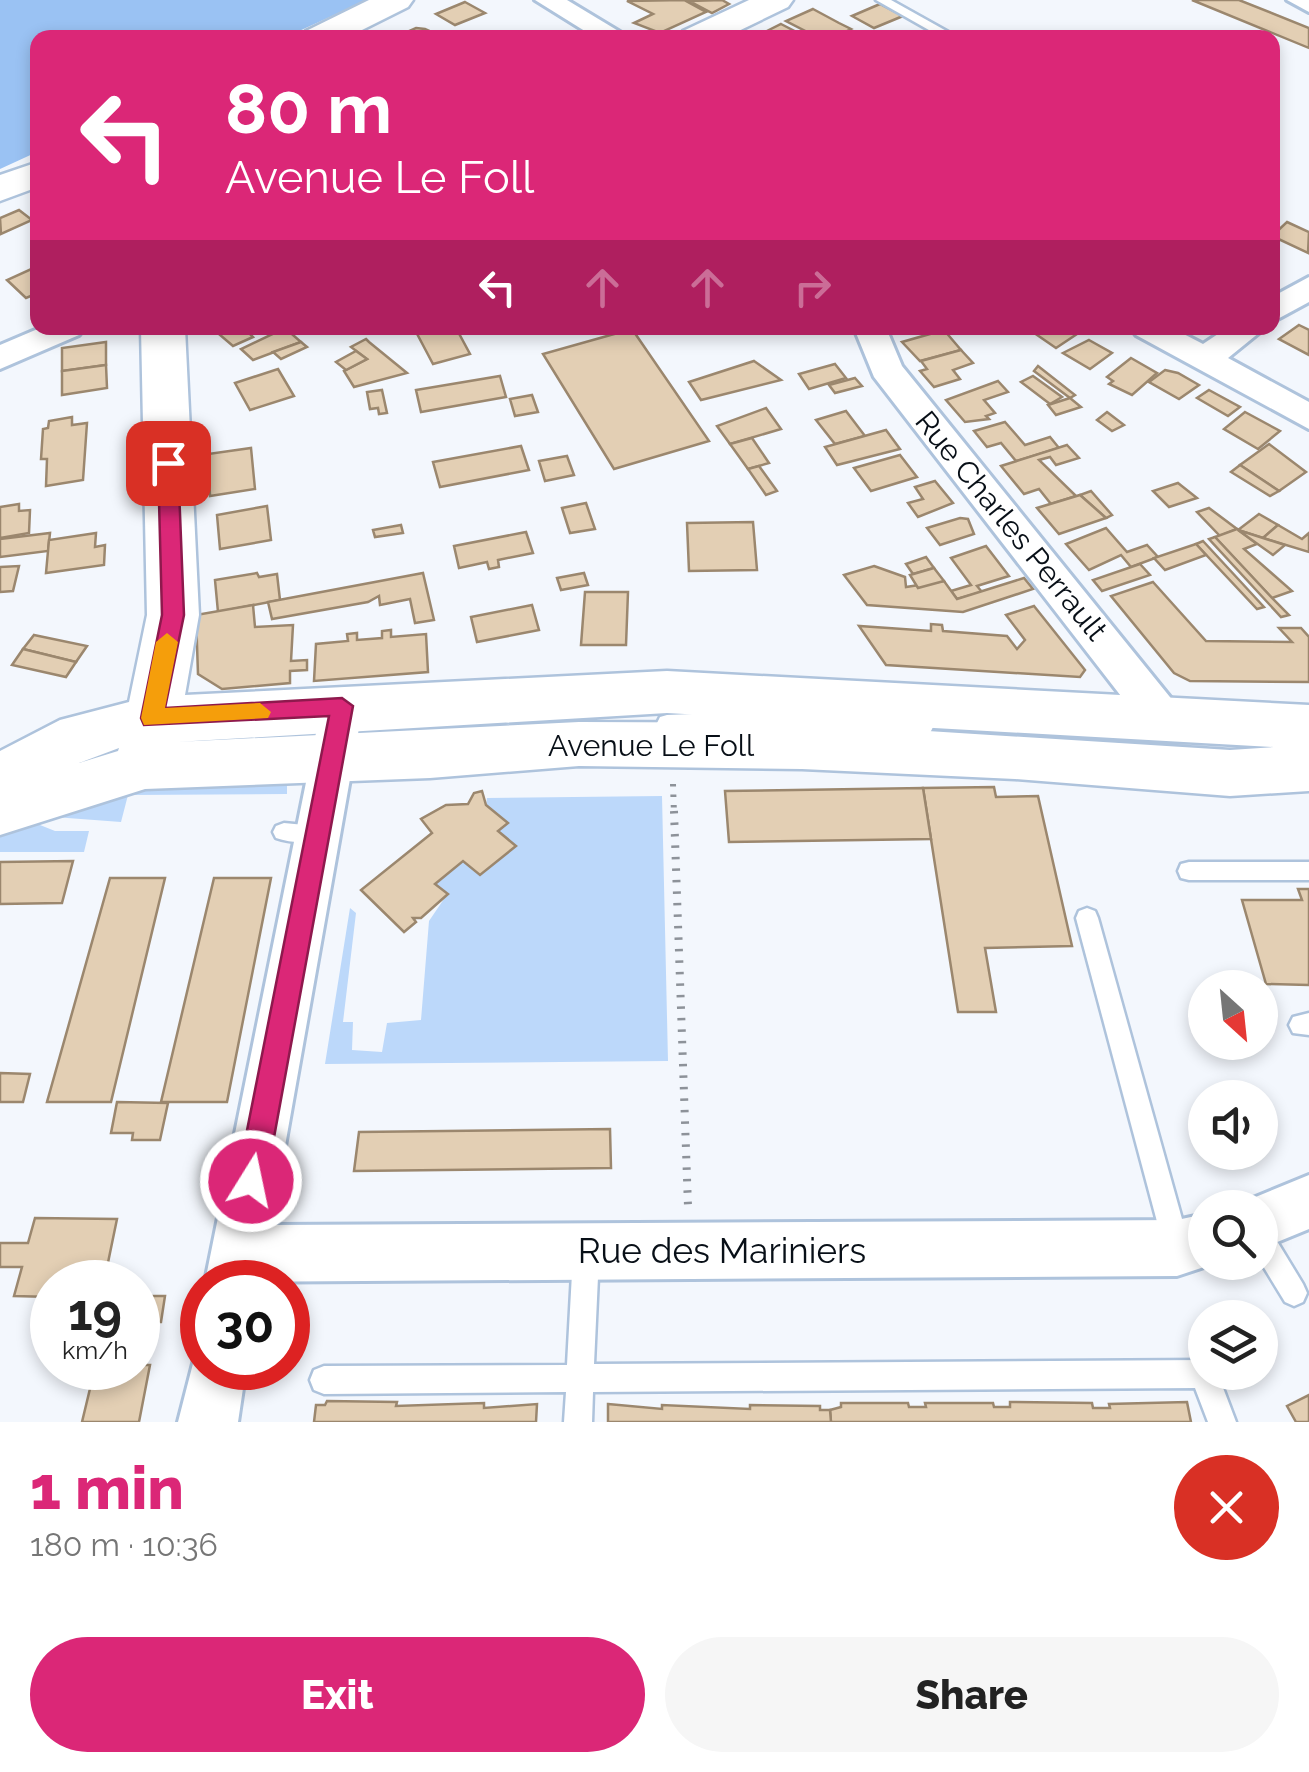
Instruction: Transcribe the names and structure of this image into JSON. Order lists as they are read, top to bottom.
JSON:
{
  "streets": {
    "main road": ["Avenue Le Foll"],
    "street": ["Rue Charles Perrault", "Rue des Mariniers"]
  },
  "crossings": [
    ["Rue Charles Perrault", "Avenue Le Foll"]
  ],
  "north": "bottom right",
  "page": {
    "turn": ["80 m", "Avenue Le Foll"],
    "speed": "19 km/h",
    "limit": "30",
    "heading": ["1 min", "180 m · 10:36"],
    "buttons": ["Exit", "Share"]
  }
}
